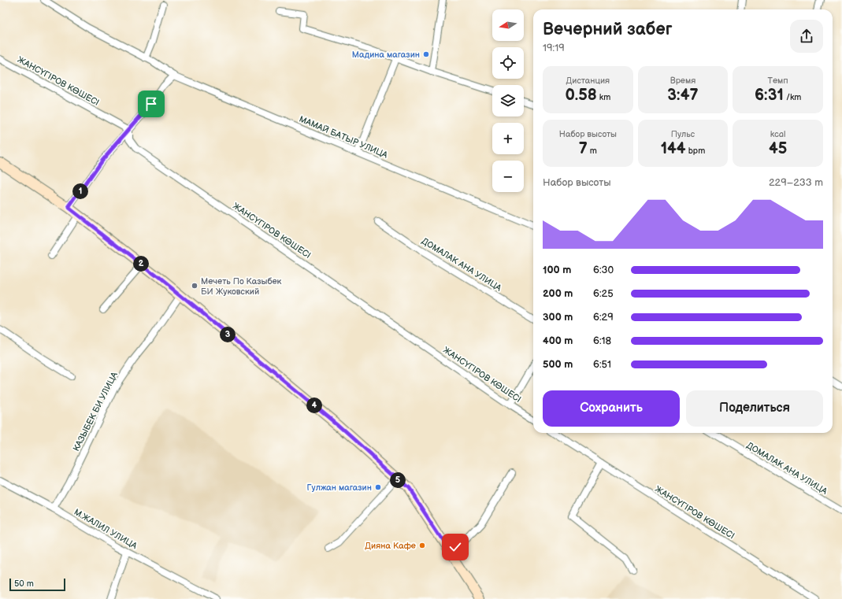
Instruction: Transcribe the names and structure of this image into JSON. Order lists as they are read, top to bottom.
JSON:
{
  "streets": {
    "street": [
      "ЖАНСҮГІРОВ КӨШЕСІ",
      "МАМАЙ БАТЫР УЛИЦА",
      "ДОМАЛАК АНА УЛИЦА",
      "КАЗЫБЕК БИ УЛИЦА",
      "М.ЖАЛИЛ УЛИЦА"
    ]
  },
  "crossings": [
    ["КАЗЫБЕК БИ УЛИЦА", "М.ЖАЛИЛ УЛИЦА"]
  ],
  "places": [
    "Мадина магазин",
    "Мечеть По Казыбек БИ Жуковский",
    "Гулжан магазин",
    "Дияна Кафе"
  ],
  "scale_bar": "50 m",
  "north": "left",
  "page": {
    "map_buttons": ["+", "−"],
    "heading": ["Вечерний забег", "19:19"],
    "stats": [
      ["Дистанция", "0.58 km"],
      ["Время", "3:47"],
      ["Темп", "6:31 /km"],
      ["Набор высоты", "7 m"],
      ["Пульс", "144 bpm"],
      ["kcal", "45"]
    ],
    "chart": ["Набор высоты", "229–233 m"],
    "pins": [
      "1",
      "2",
      "3",
      "4",
      "5"
    ],
    "list": [
      {
        "name": "100 m",
        "note": "6:30"
      },
      {
        "name": "200 m",
        "note": "6:25"
      },
      {
        "name": "300 m",
        "note": "6:29"
      },
      {
        "name": "400 m",
        "note": "6:18"
      },
      {
        "name": "500 m",
        "note": "6:51"
      }
    ],
    "buttons": ["Сохранить", "Поделиться"],
    "scale": "50 m"
  }
}
